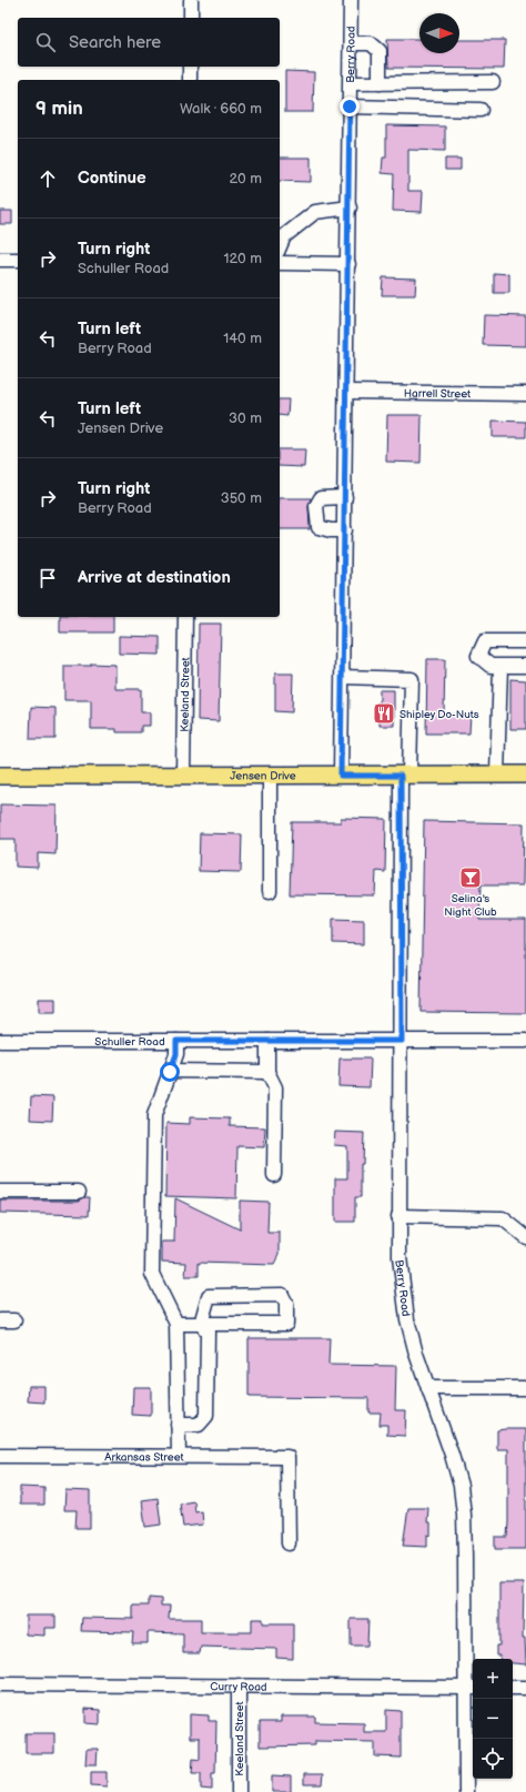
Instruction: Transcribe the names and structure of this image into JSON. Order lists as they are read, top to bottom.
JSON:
{
  "streets": {
    "main road": ["Jensen Drive"],
    "street": [
      "Berry Road",
      "Harrell Street",
      "Keeland Street",
      "Schuller Road",
      "Arkansas Street",
      "Curry Road"
    ]
  },
  "crossings": [
    ["Berry Road", "Harrell Street"],
    ["Berry Road", "Jensen Drive"],
    ["Berry Road", "Schuller Road"],
    ["Berry Road", "Curry Road"],
    ["Keeland Street", "Jensen Drive"],
    ["Keeland Street", "Curry Road"]
  ],
  "places": {
    "restaurant": ["Shipley Do-Nuts"],
    "bar": ["Selina's Night Club"]
  },
  "north": "right",
  "page": {
    "search": "Search here",
    "heading": ["9 min", "Walk · 660 m"],
    "list": [
      ["Continue", "20 m"],
      ["Turn right", "Schuller Road", "120 m"],
      ["Turn left", "Berry Road", "140 m"],
      ["Turn left", "Jensen Drive", "30 m"],
      ["Turn right", "Berry Road", "350 m"],
      "Arrive at destination"
    ],
    "map_buttons": ["+", "−"]
  }
}
